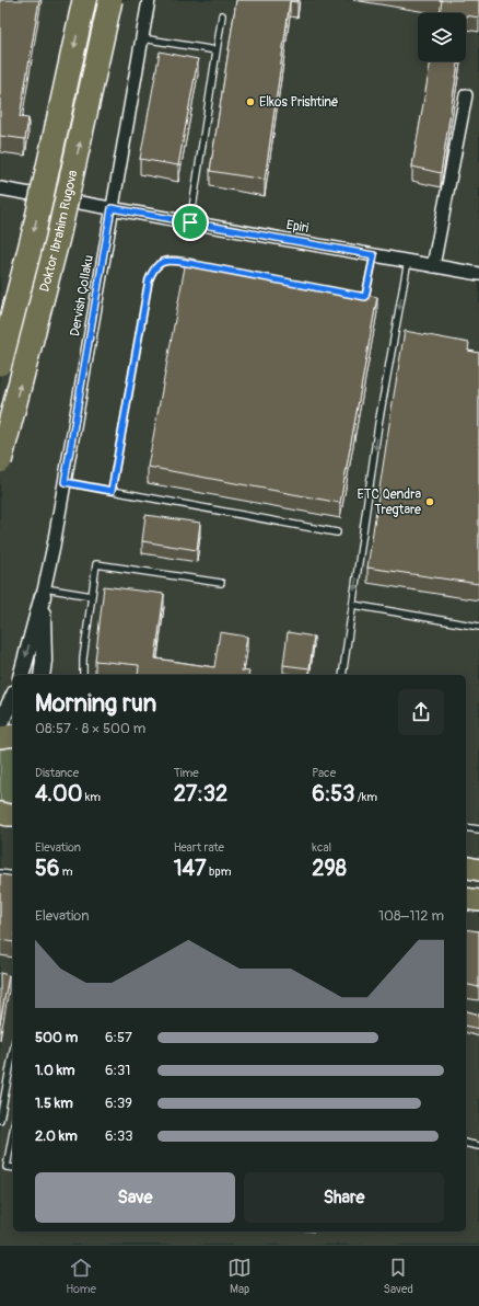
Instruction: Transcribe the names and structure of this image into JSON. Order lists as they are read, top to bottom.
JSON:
{
  "streets": {
    "highway": ["Doktor Ibrahim Rugova"],
    "street": ["Epiri", "Dervish Çollaku"]
  },
  "crossings": [
    ["Epiri", "Dervish Çollaku"]
  ],
  "places": ["Elkos Prishtinë", "ETC Qendra Tregtare"],
  "page": {
    "heading": ["Morning run", "08:57 · 8 × 500 m"],
    "stats": [
      ["Distance", "4.00 km"],
      ["Time", "27:32"],
      ["Pace", "6:53 /km"],
      ["Elevation", "56 m"],
      ["Heart rate", "147 bpm"],
      ["kcal", "298"]
    ],
    "chart": ["Elevation", "108–112 m"],
    "list": [
      {
        "name": "500 m",
        "note": "6:57"
      },
      {
        "name": "1.0 km",
        "note": "6:31"
      },
      {
        "name": "1.5 km",
        "note": "6:39"
      },
      {
        "name": "2.0 km",
        "note": "6:33"
      }
    ],
    "buttons": ["Save", "Share"],
    "tabs": ["Home", "Map", "Saved"]
  }
}
